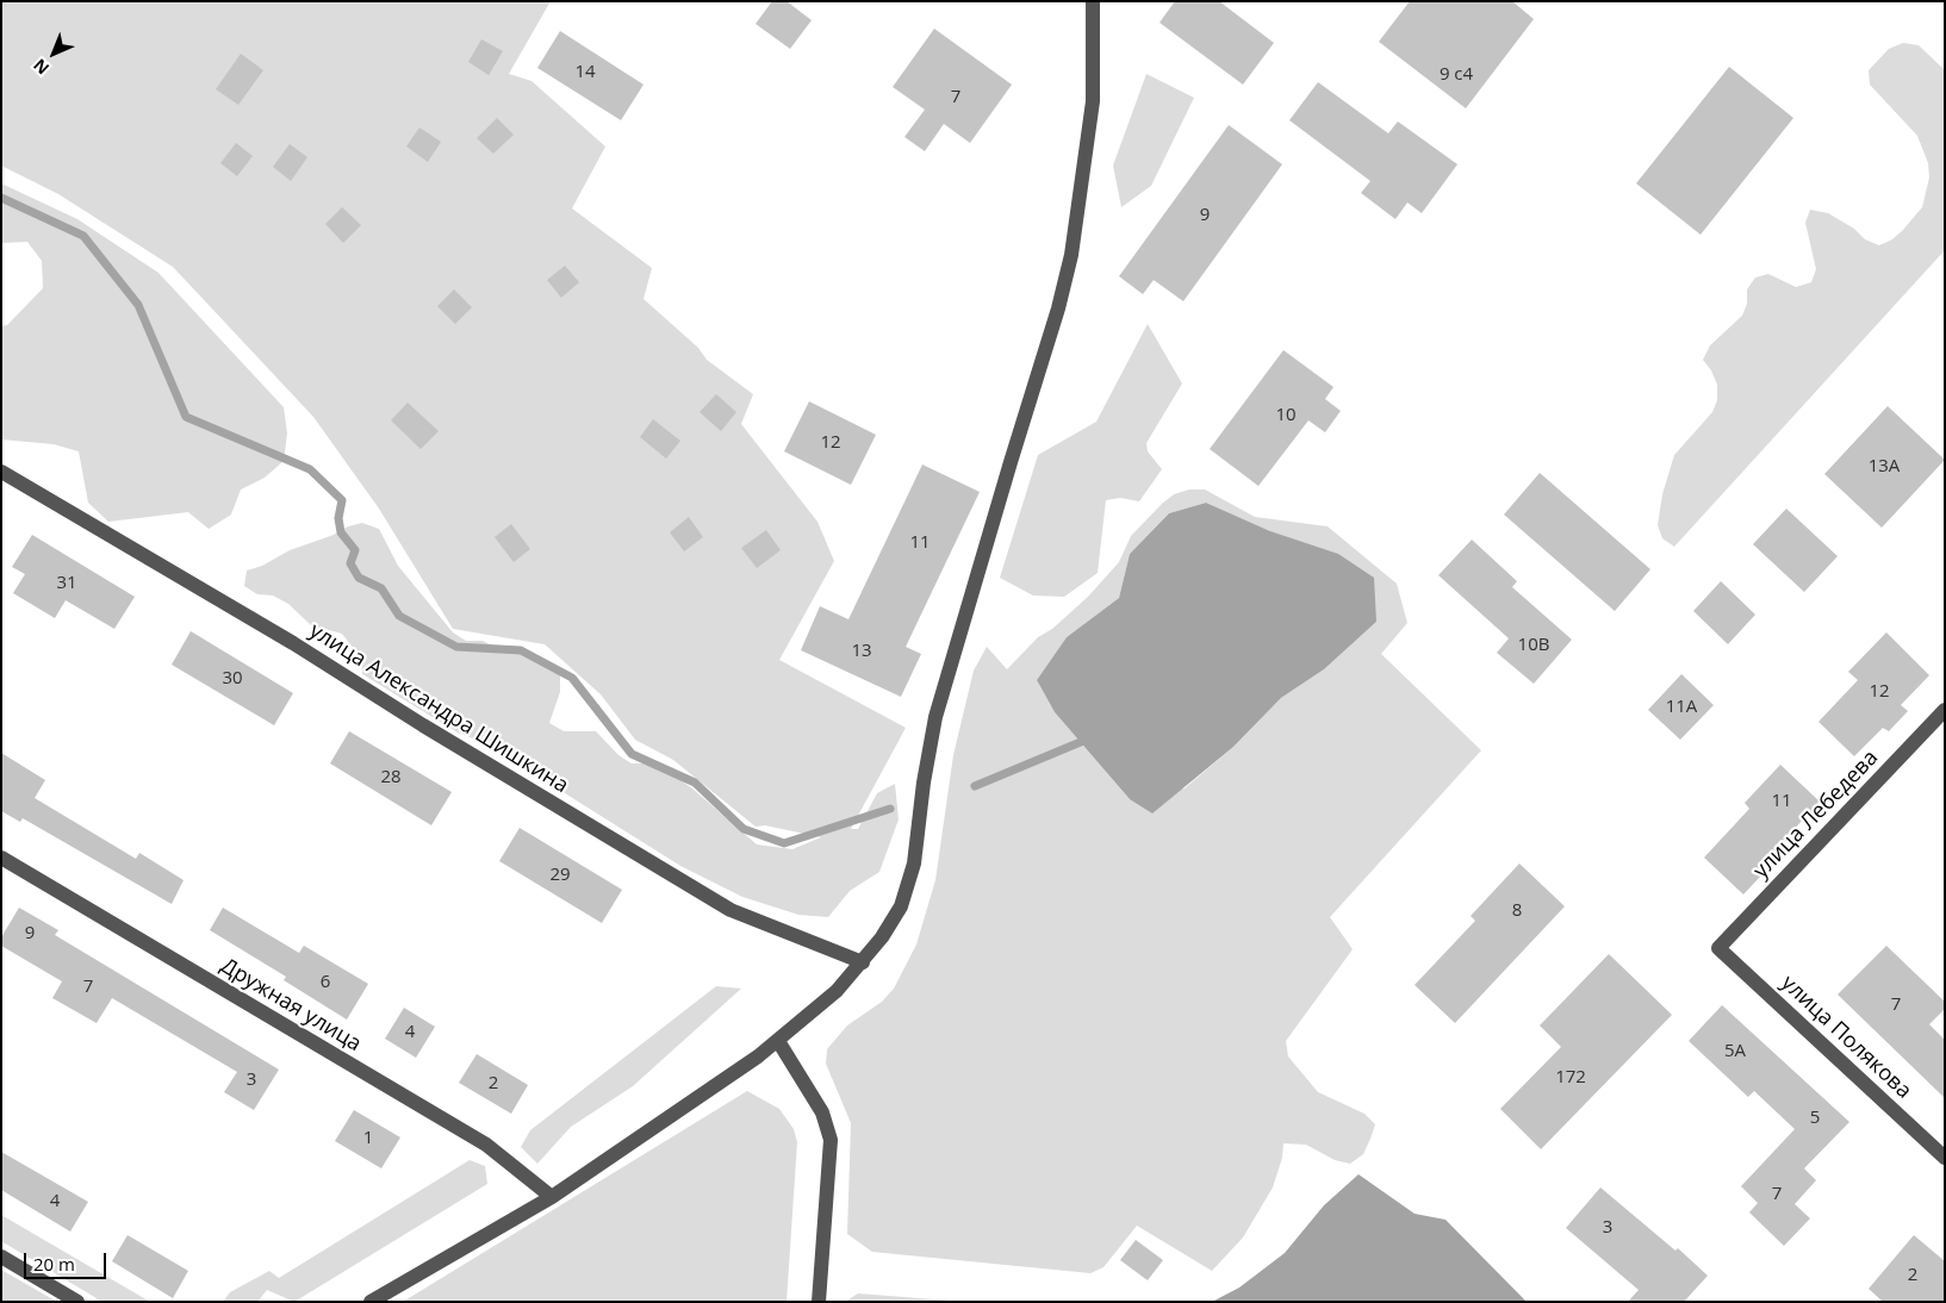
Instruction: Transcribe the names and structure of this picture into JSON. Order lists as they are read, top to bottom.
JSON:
{
  "streets": {
    "street": [
      "улица Александра Шишкина",
      "улица Лебедева",
      "Дружная улица",
      "улица Полякова"
    ]
  },
  "crossings": [
    ["улица Лебедева", "улица Полякова"]
  ],
  "house_numbers": [
    "14",
    "9 c4",
    "7",
    "9",
    "10",
    "12",
    "13А",
    "11",
    "31",
    "10В",
    "13",
    "30",
    "12",
    "11А",
    "28",
    "11",
    "29",
    "8",
    "9",
    "6",
    "7",
    "7",
    "4",
    "5А",
    "172",
    "3",
    "2",
    "5",
    "1",
    "7",
    "4",
    "3",
    "2"
  ],
  "scale_bar": "20 m",
  "north": "bottom left"
}
